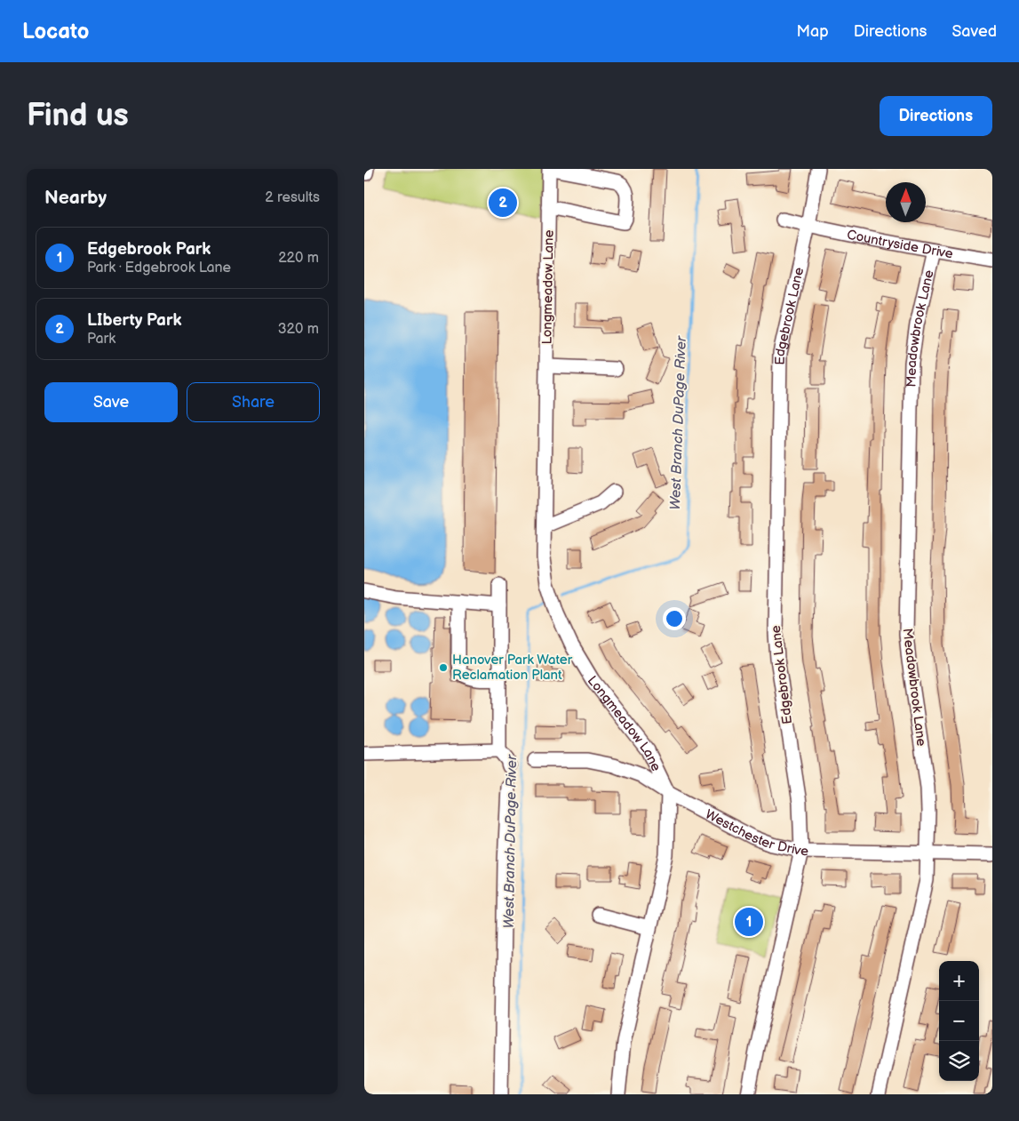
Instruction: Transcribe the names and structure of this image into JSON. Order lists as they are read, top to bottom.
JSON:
{
  "streets": {
    "street": [
      "Countryside Drive",
      "Longmeadow Lane",
      "Edgebrook Lane",
      "Meadowbrook Lane",
      "Westchester Drive"
    ]
  },
  "crossings": [
    ["Countryside Drive", "Edgebrook Lane"],
    ["Countryside Drive", "Meadowbrook Lane"],
    ["Longmeadow Lane", "Westchester Drive"],
    ["Edgebrook Lane", "Westchester Drive"],
    ["Meadowbrook Lane", "Westchester Drive"]
  ],
  "water": ["West Branch DuPage River"],
  "places": ["Hanover Park Water Reclamation Plant"],
  "north": "top",
  "page": {
    "header": "Locato",
    "nav": ["Map", "Directions", "Saved"],
    "buttons": [
      "Directions",
      ["Save", "Share"]
    ],
    "title": "Find us",
    "heading": ["Nearby", "2 results"],
    "pins": ["2", "1"],
    "list": [
      {
        "mark": "1",
        "name": "Edgebrook Park",
        "note": "Park · Edgebrook Lane",
        "value": "220 m"
      },
      {
        "mark": "2",
        "name": "LIberty Park",
        "note": "Park",
        "value": "320 m"
      }
    ],
    "map_buttons": ["+", "−"]
  }
}
